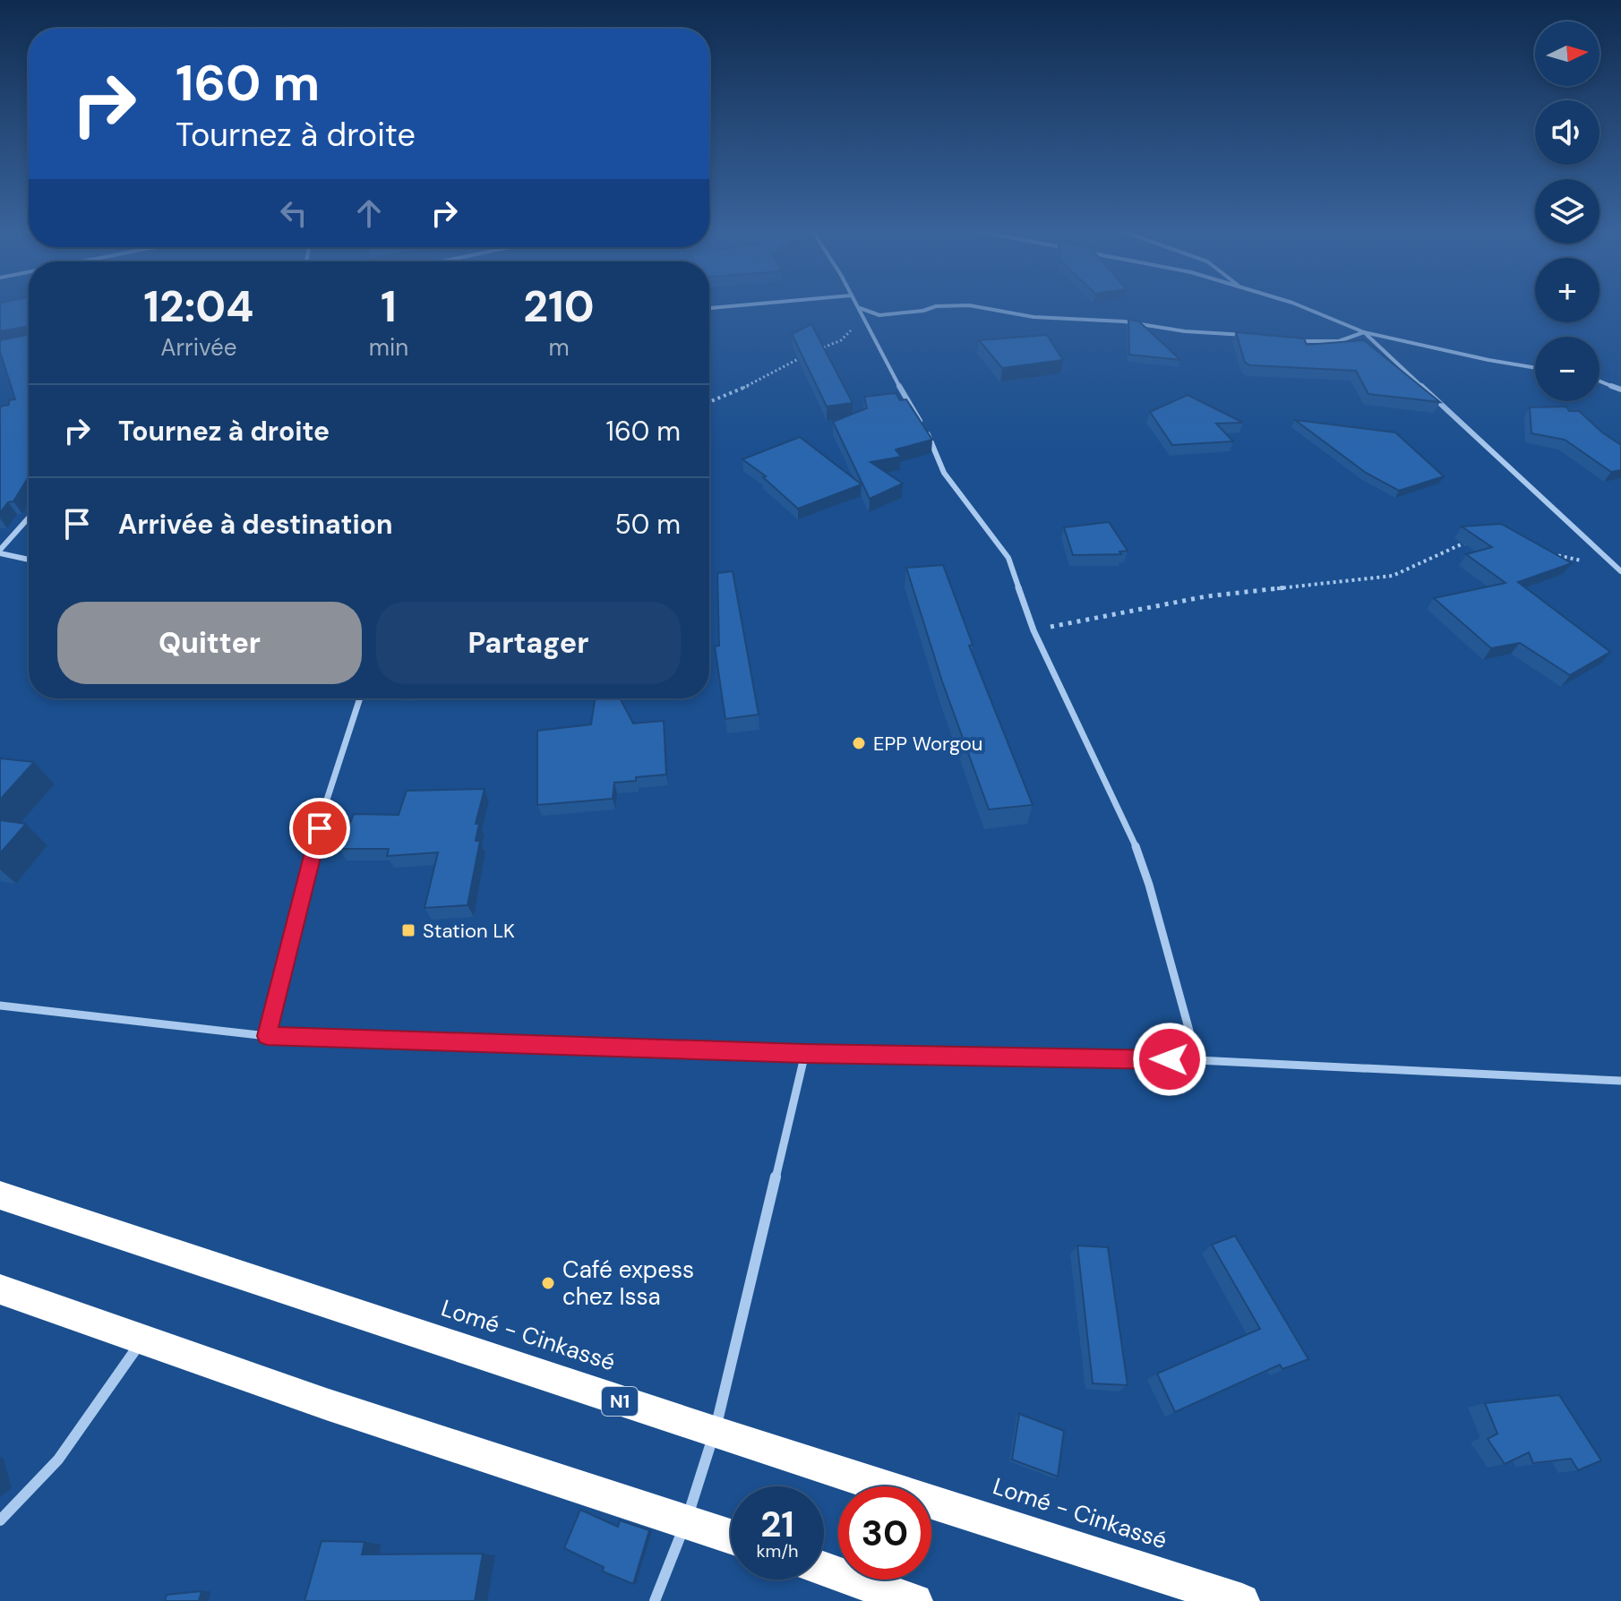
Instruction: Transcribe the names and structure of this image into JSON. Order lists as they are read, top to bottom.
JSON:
{
  "streets": {
    "highway": ["Lomé - Cinkassé", "N1"]
  },
  "places": {
    "other": ["EPP Worgou", "Café expess chez Issa"],
    "transit": ["Station LK"]
  },
  "north": "right",
  "page": {
    "map_buttons": ["+", "−"],
    "turn": ["160 m", "Tournez à droite"],
    "eta": [
      "12:04",
      "Arrivée",
      "1",
      "min",
      "210",
      "m"
    ],
    "list": [
      {
        "name": "Tournez à droite",
        "value": "160 m"
      },
      {
        "name": "Arrivée à destination",
        "value": "50 m"
      }
    ],
    "buttons": ["Quitter", "Partager"],
    "speed": "21 km/h",
    "limit": "30"
  }
}
